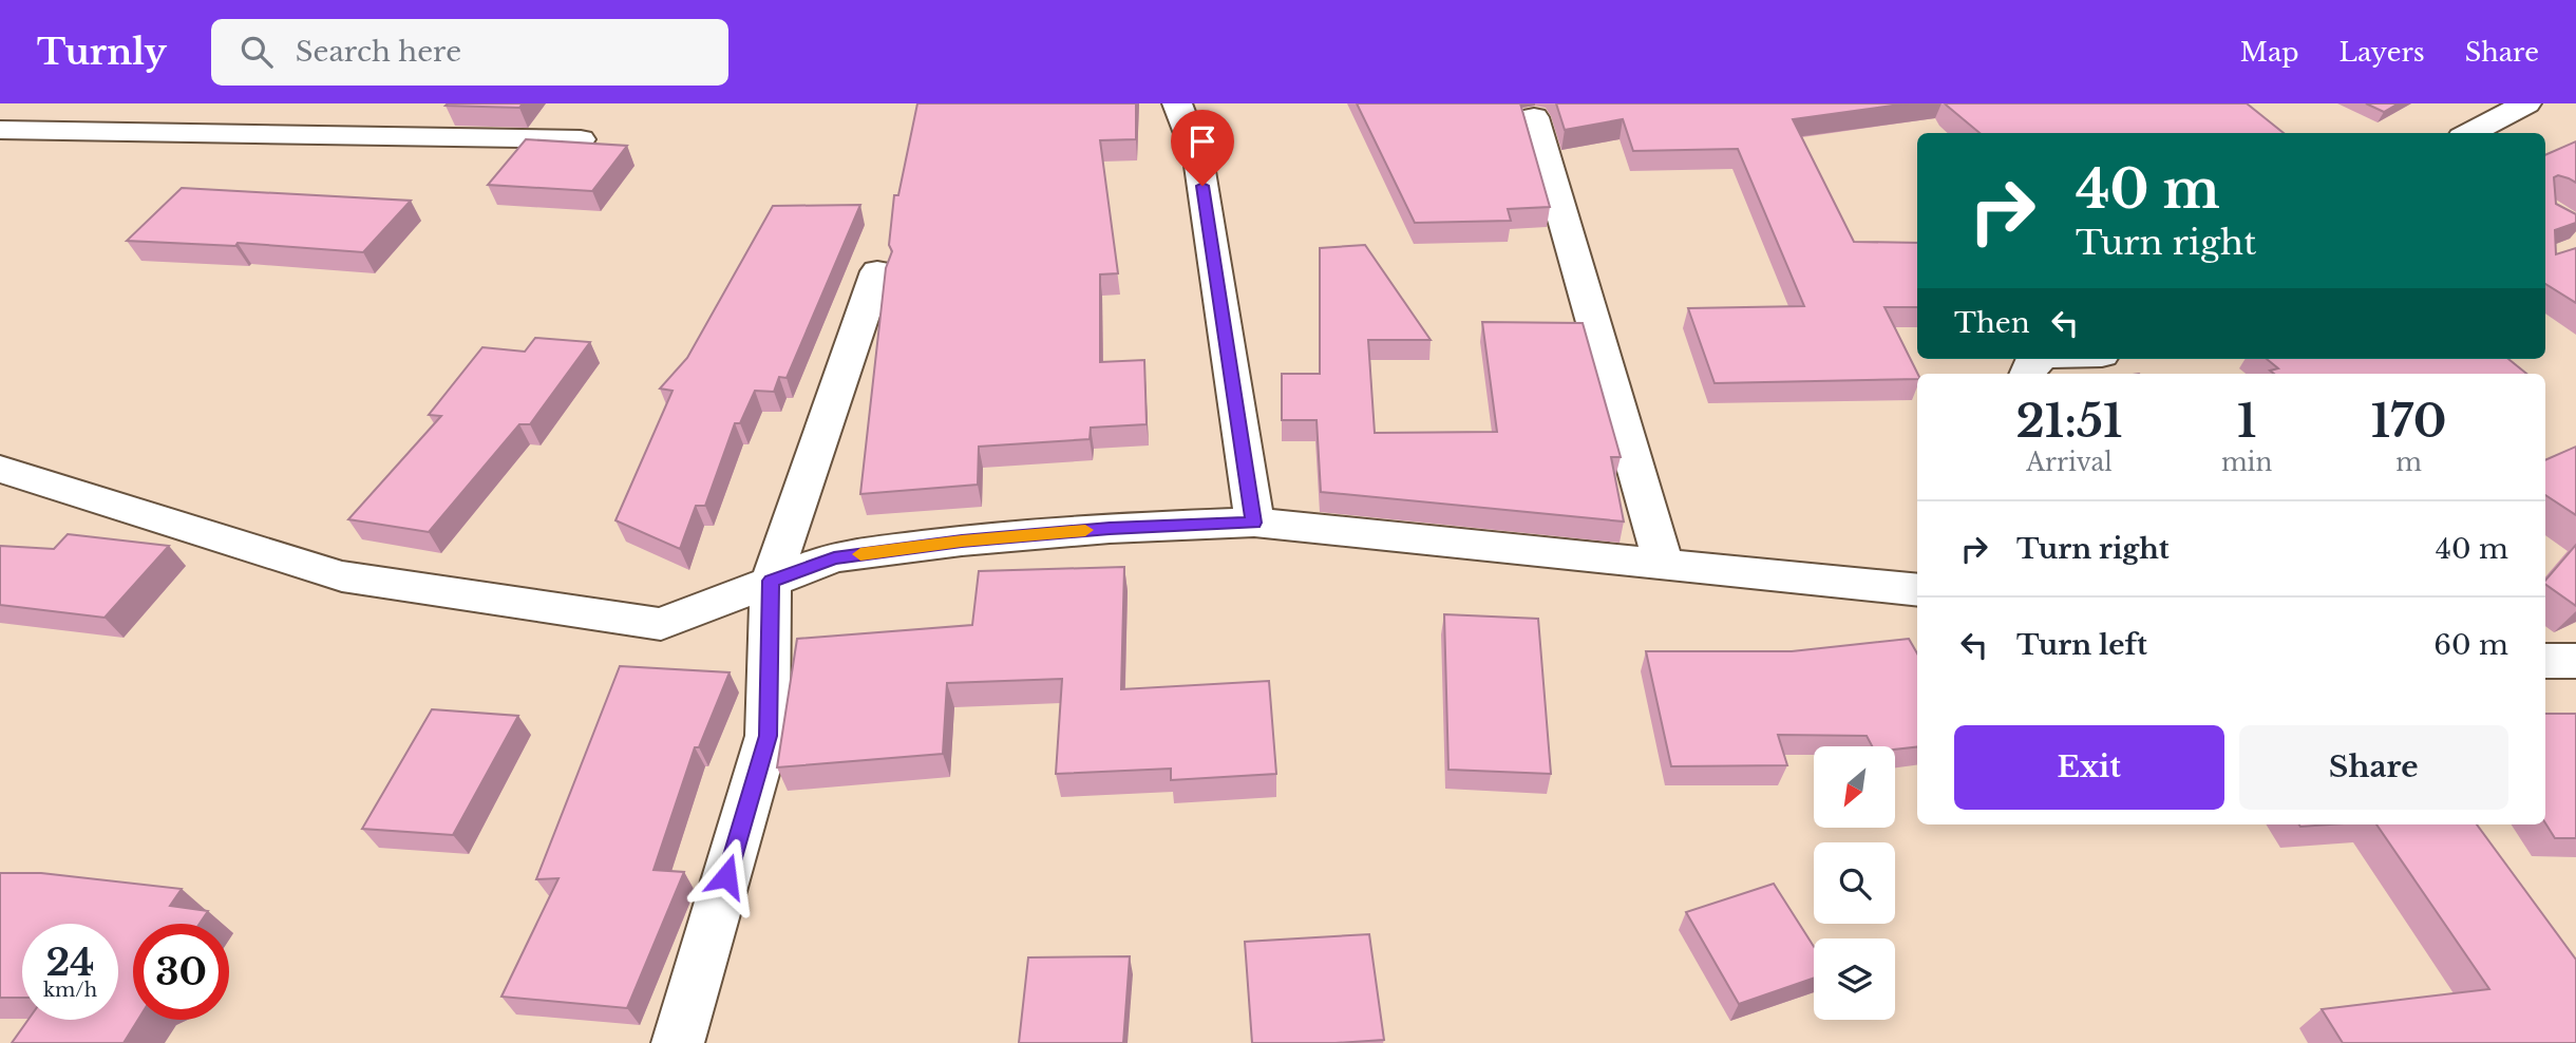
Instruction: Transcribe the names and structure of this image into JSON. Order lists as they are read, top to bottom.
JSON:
{
  "north": "bottom left",
  "page": {
    "header": "Turnly",
    "search": "Search here",
    "nav": ["Map", "Layers", "Share"],
    "turn": ["40 m", "Turn right"],
    "then": "Then",
    "eta": [
      "21:51",
      "Arrival",
      "1",
      "min",
      "170",
      "m"
    ],
    "list": [
      {
        "name": "Turn right",
        "value": "40 m"
      },
      {
        "name": "Turn left",
        "value": "60 m"
      }
    ],
    "buttons": ["Exit", "Share"],
    "speed": "24 km/h",
    "limit": "30"
  }
}
